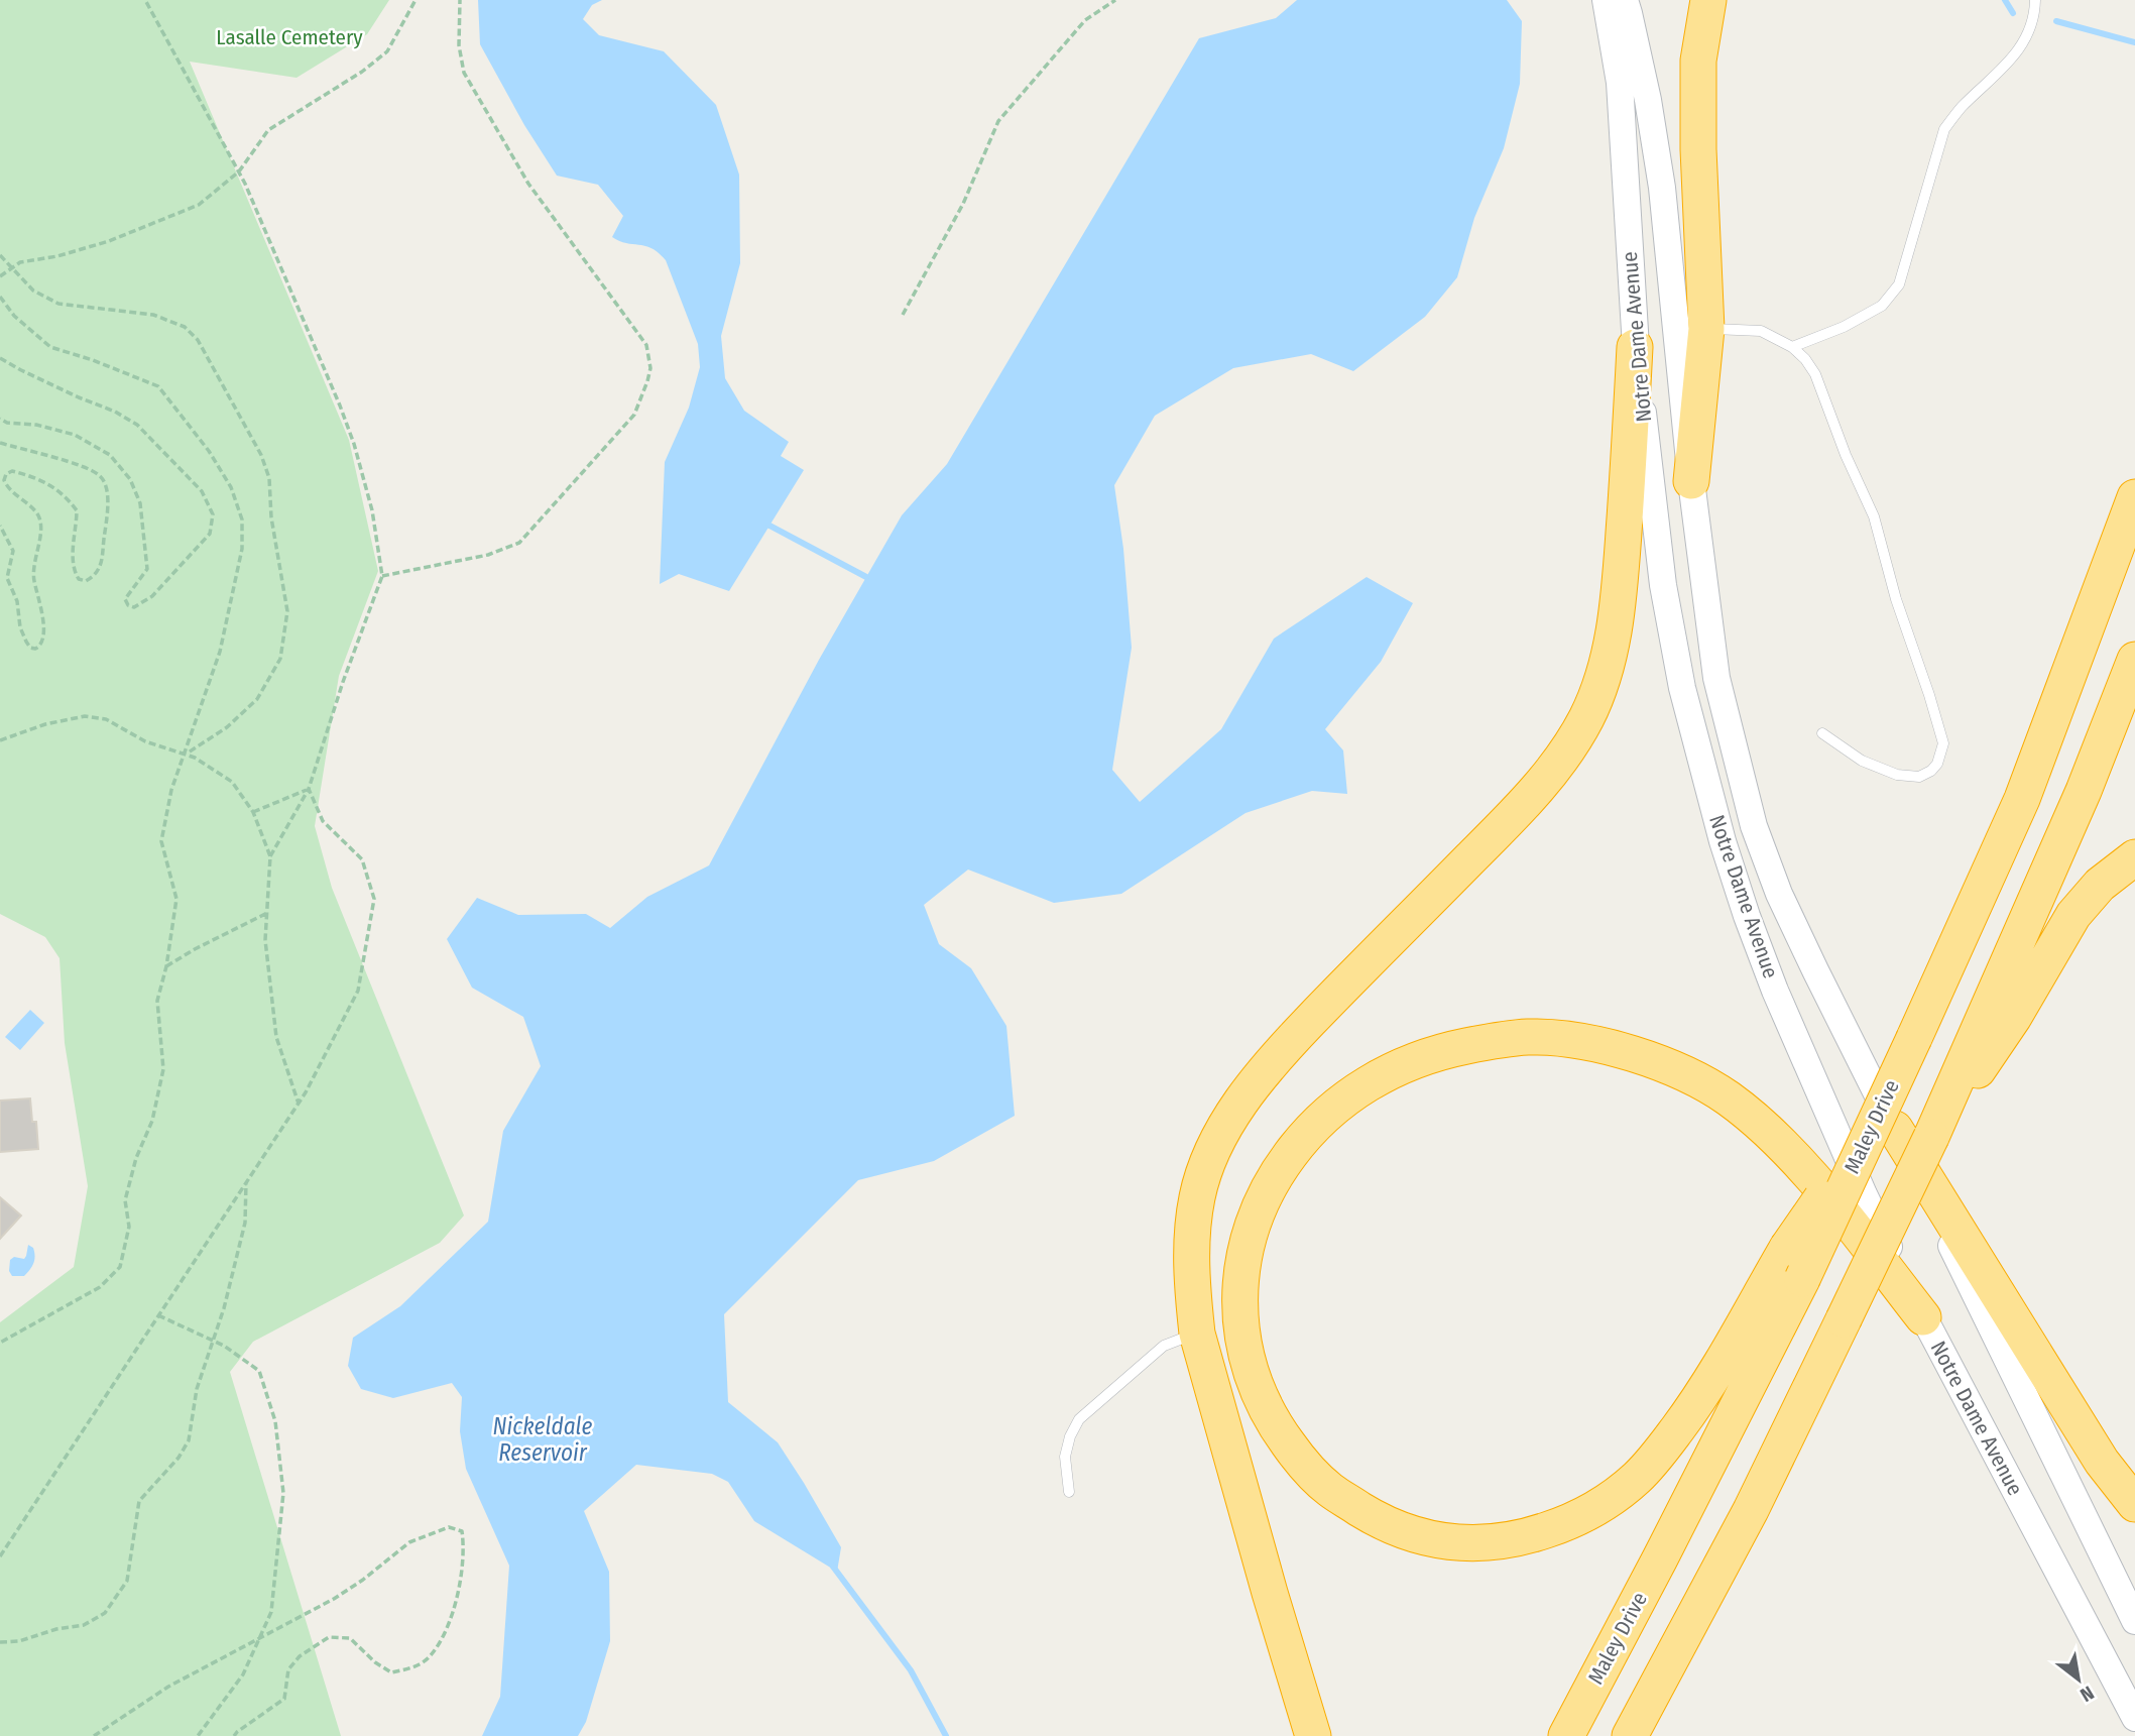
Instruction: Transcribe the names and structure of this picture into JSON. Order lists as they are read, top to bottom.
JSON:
{
  "streets": {
    "highway": ["Maley Drive"],
    "main road": ["Notre Dame Avenue"]
  },
  "crossings": [
    ["Notre Dame Avenue", "Maley Drive"]
  ],
  "water": ["Nickeldale Reservoir"],
  "parks": ["Lasalle Cemetery"],
  "north": "bottom right"
}
